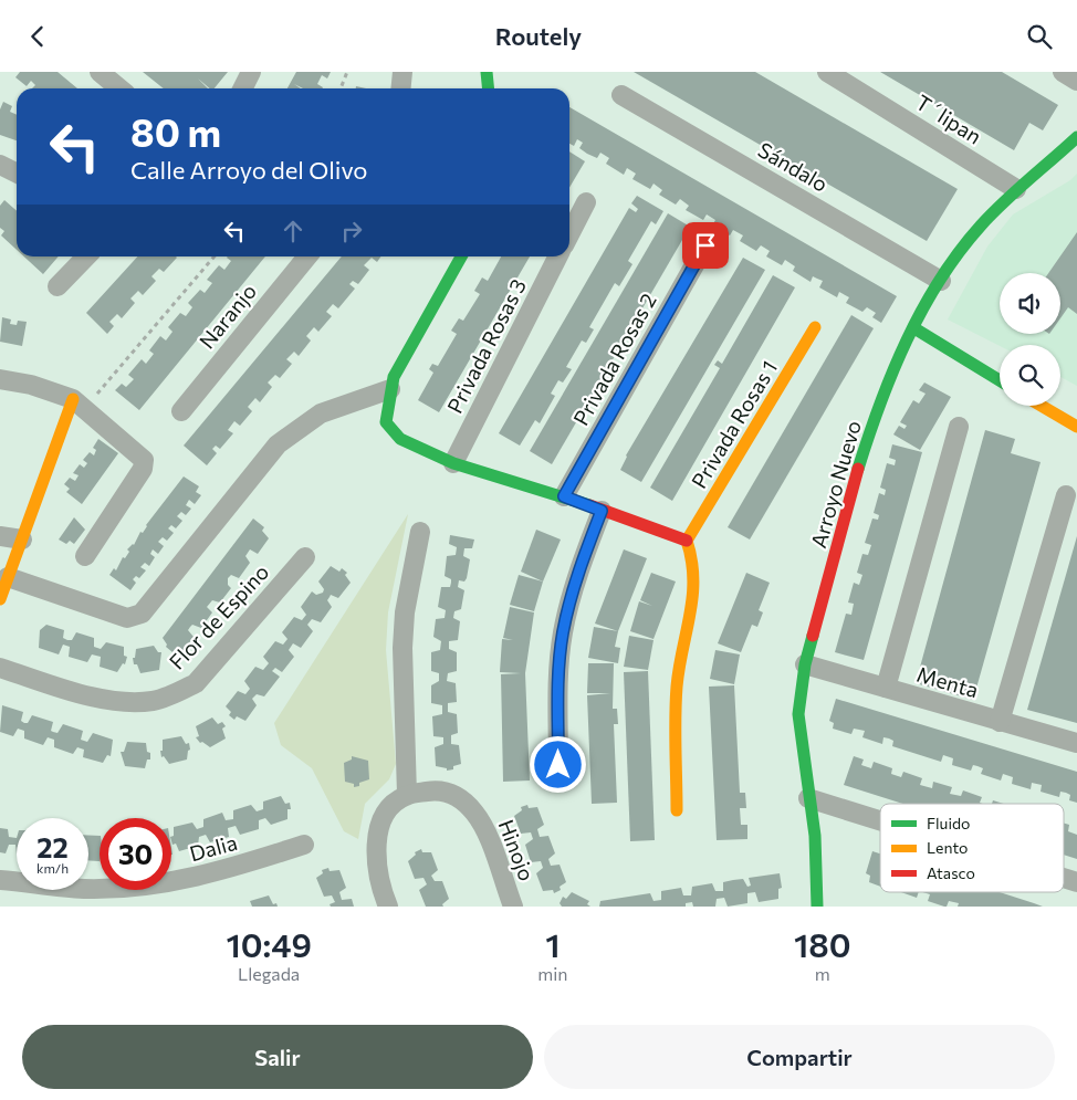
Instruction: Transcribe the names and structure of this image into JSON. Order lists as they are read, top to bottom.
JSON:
{
  "streets": {
    "street": [
      "T´lipan",
      "Sándalo",
      "Naranjo",
      "Privada Rosas 3",
      "Privada Rosas 2",
      "Privada Rosas 1",
      "Arroyo Nuevo",
      "Flor de Espino",
      "Menta",
      "Dalia",
      "Hinojo"
    ]
  },
  "crossings": [
    ["T´lipan", "Arroyo Nuevo"],
    ["Sándalo", "Arroyo Nuevo"],
    ["Arroyo Nuevo", "Menta"]
  ],
  "legend": ["Fluido", "Lento", "Atasco"],
  "page": {
    "header": "Routely",
    "turn": ["80 m", "Calle Arroyo del Olivo"],
    "speed": "22 km/h",
    "limit": "30",
    "eta": [
      "10:49",
      "Llegada",
      "1",
      "min",
      "180",
      "m"
    ],
    "buttons": ["Salir", "Compartir"]
  }
}
